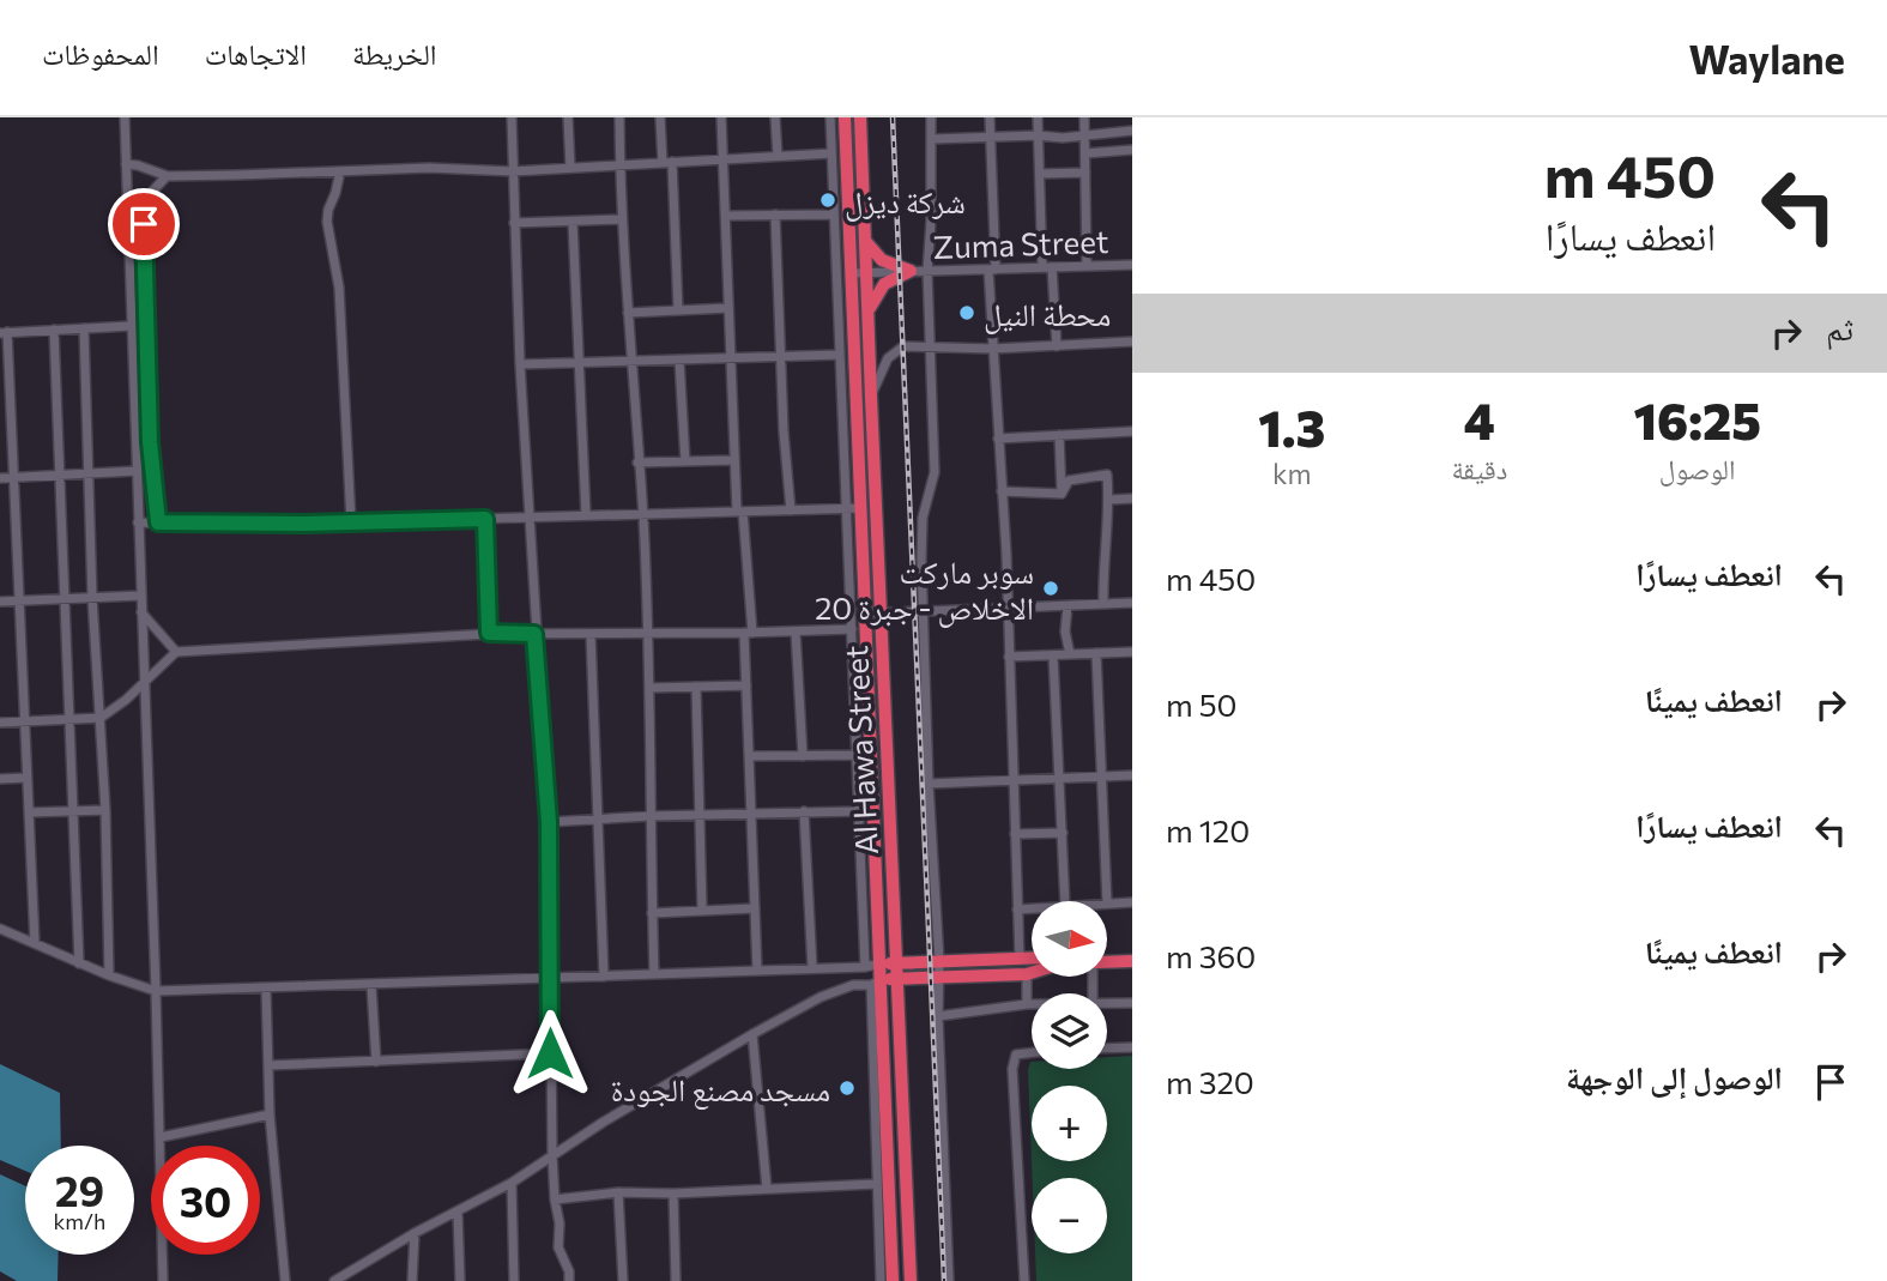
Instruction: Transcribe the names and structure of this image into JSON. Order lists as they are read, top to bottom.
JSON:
{
  "streets": {
    "highway": ["Al Hawa Street"],
    "street": ["Zuma Street"]
  },
  "crossings": [
    ["Zuma Street", "Al Hawa Street"]
  ],
  "places": [
    "شركة ديزل",
    "محطة النيل",
    "سوبر ماركت الاخلاص - جبرة 20",
    "مسجد مصنع الجودة"
  ],
  "north": "right",
  "page": {
    "header": "Waylane",
    "nav": ["الخريطة", "الاتجاهات", "المحفوظات"],
    "turn": ["450 m", "انعطف يسارًا"],
    "then": "ثم",
    "eta": [
      "16:25",
      "الوصول",
      "4",
      "دقيقة",
      "1.3",
      "km"
    ],
    "list": [
      {
        "name": "انعطف يسارًا",
        "value": "450 m"
      },
      {
        "name": "انعطف يمينًا",
        "value": "50 m"
      },
      {
        "name": "انعطف يسارًا",
        "value": "120 m"
      },
      {
        "name": "انعطف يمينًا",
        "value": "360 m"
      },
      {
        "name": "الوصول إلى الوجهة",
        "value": "320 m"
      }
    ],
    "map_buttons": ["+", "−"],
    "speed": "29 km/h",
    "limit": "30"
  }
}
